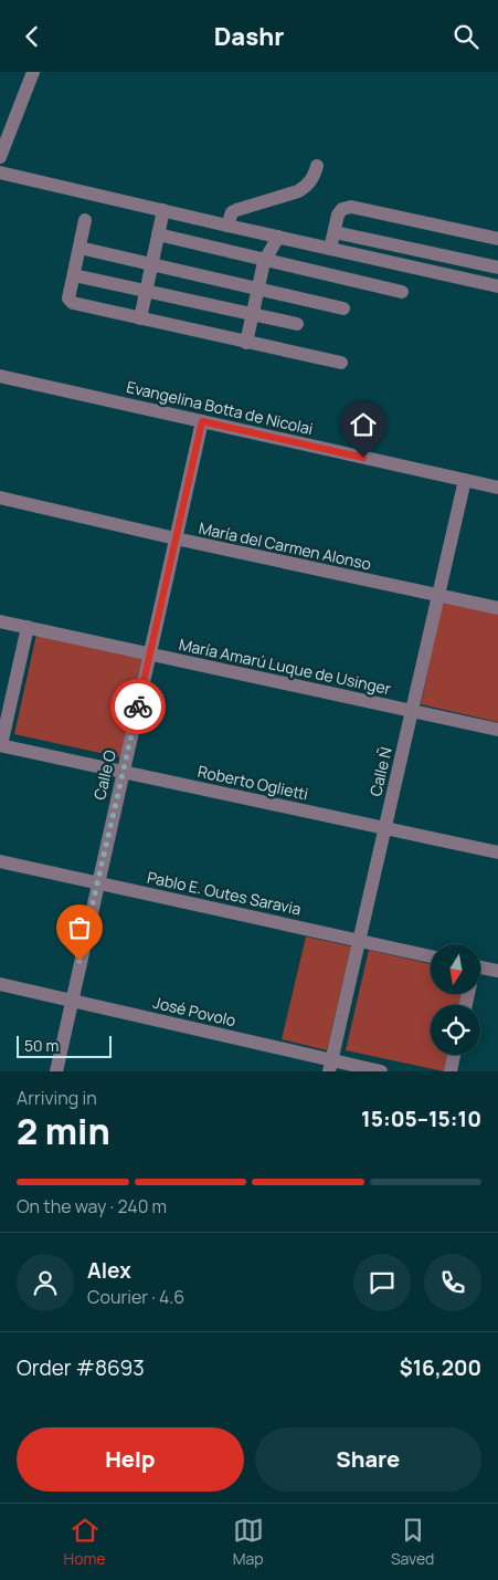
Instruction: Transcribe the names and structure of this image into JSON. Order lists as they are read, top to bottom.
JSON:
{
  "streets": {
    "street": [
      "Evangelina Botta de Nicolai",
      "María del Carmen Alonso",
      "María Amarú Luque de Usinger",
      "Calle Ñ",
      "Calle O",
      "Roberto Oglietti",
      "Pablo E. Outes Saravia",
      "José Povolo"
    ]
  },
  "crossings": [
    ["Evangelina Botta de Nicolai", "Calle Ñ"],
    ["Evangelina Botta de Nicolai", "Calle O"],
    ["María del Carmen Alonso", "Calle Ñ"],
    ["María del Carmen Alonso", "Calle O"],
    ["María Amarú Luque de Usinger", "Calle Ñ"],
    ["María Amarú Luque de Usinger", "Calle O"],
    ["Calle Ñ", "Roberto Oglietti"],
    ["Calle Ñ", "Pablo E. Outes Saravia"],
    ["Calle Ñ", "José Povolo"],
    ["Calle O", "Roberto Oglietti"],
    ["Calle O", "Pablo E. Outes Saravia"],
    ["Calle O", "José Povolo"]
  ],
  "scale_bar": "50 m",
  "north": "bottom",
  "page": {
    "header": "Dashr",
    "scale": "50 m",
    "heading": ["2 min", "Arriving in", "15:05–15:10"],
    "panel": [
      "Alex",
      "Courier · 4.6",
      "Order #8693",
      "$16,200"
    ],
    "bar": "On the way · 240 m",
    "buttons": ["Help", "Share"],
    "tabs": ["Home", "Map", "Saved"]
  }
}
